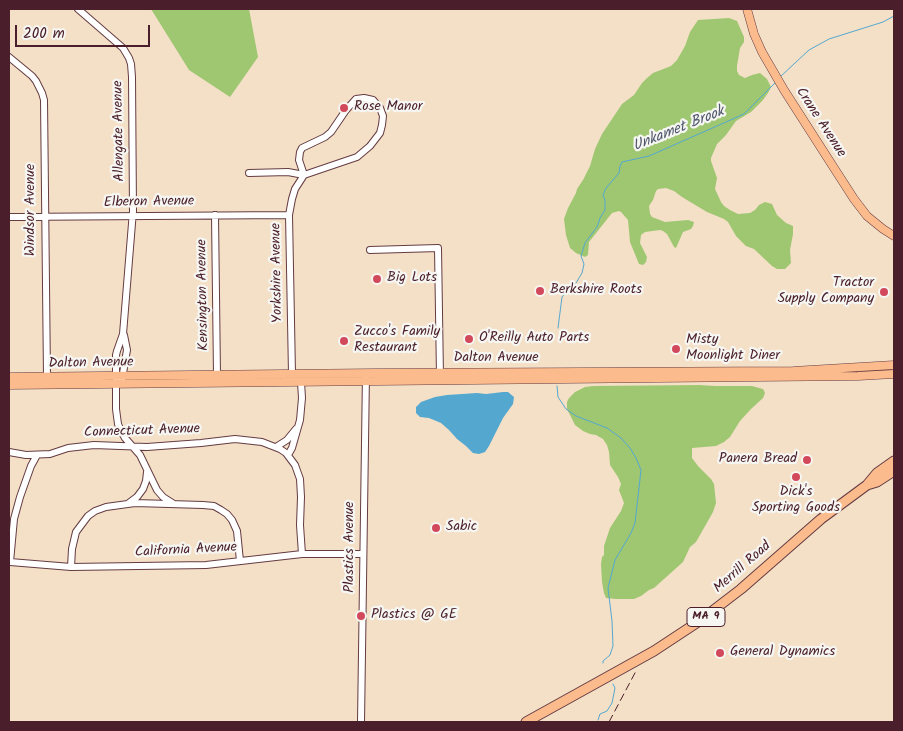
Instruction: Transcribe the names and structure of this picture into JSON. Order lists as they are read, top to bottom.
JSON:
{
  "streets": {
    "highway": ["Merrill Road", "MA 9"],
    "main road": ["Crane Avenue", "Dalton Avenue"],
    "street": [
      "Allengate Avenue",
      "Elberon Avenue",
      "Windsor Avenue",
      "Yorkshire Avenue",
      "Kensington Avenue",
      "Connecticut Avenue",
      "Plastics Avenue",
      "California Avenue"
    ]
  },
  "crossings": [
    ["Allengate Avenue", "Elberon Avenue"],
    ["Allengate Avenue", "Dalton Avenue"],
    ["Elberon Avenue", "Windsor Avenue"],
    ["Elberon Avenue", "Yorkshire Avenue"],
    ["Elberon Avenue", "Kensington Avenue"],
    ["Windsor Avenue", "Dalton Avenue"],
    ["Yorkshire Avenue", "Dalton Avenue"],
    ["Kensington Avenue", "Dalton Avenue"],
    ["Dalton Avenue", "Plastics Avenue"],
    ["Connecticut Avenue", "California Avenue"],
    ["Plastics Avenue", "California Avenue"]
  ],
  "water": ["Unkamet Brook"],
  "places": [
    "Rose Manor",
    "Big Lots",
    "Berkshire Roots",
    "Tractor Supply Company",
    "O'Reilly Auto Parts",
    "Zucco's Family Restaurant",
    "Misty Moonlight Diner",
    "Panera Bread",
    "Dick's Sporting Goods",
    "Sabic",
    "Plastics @ GE",
    "General Dynamics"
  ],
  "scale_bar": "200 m"
}
